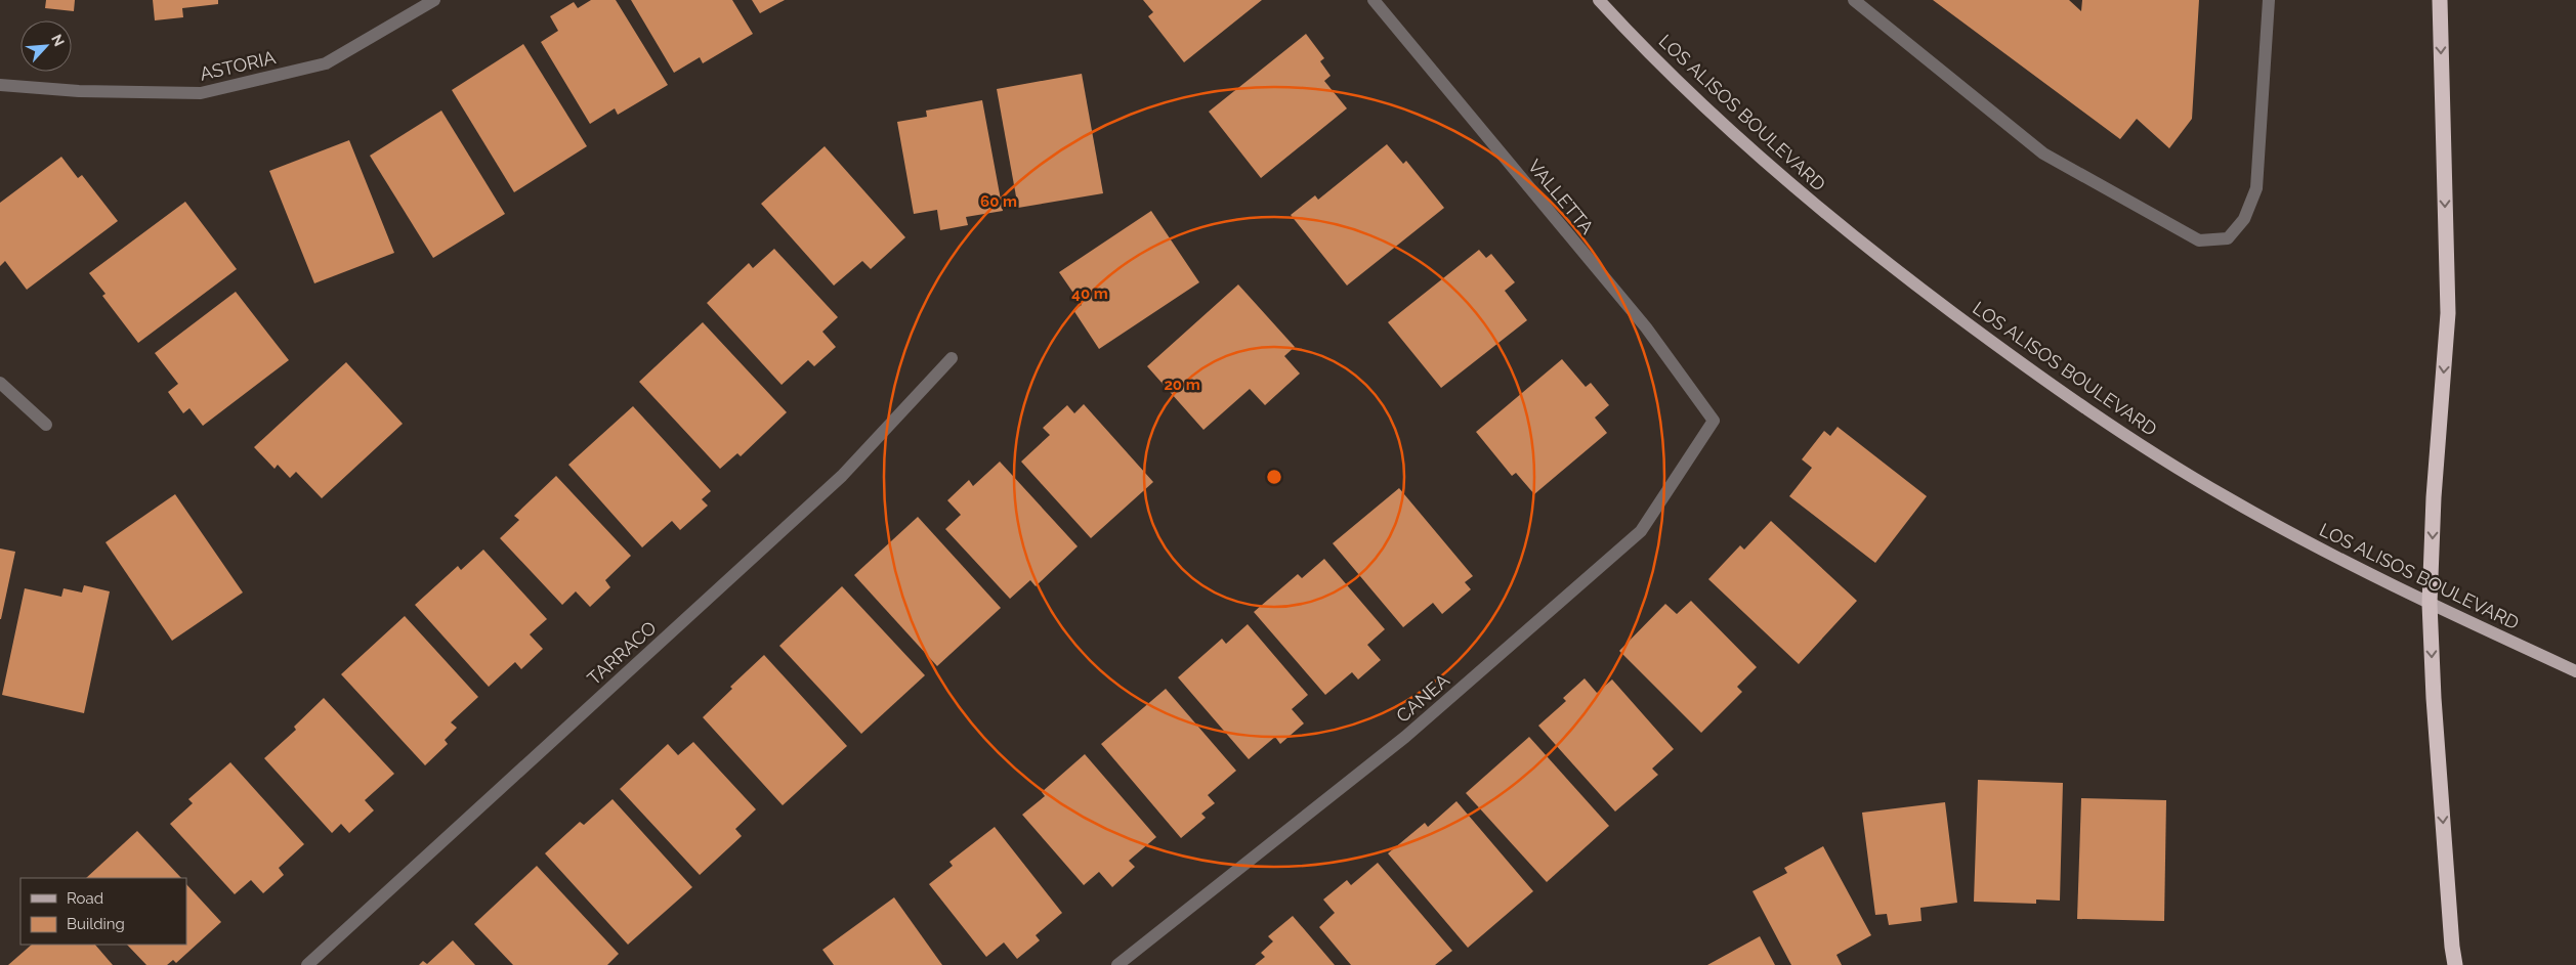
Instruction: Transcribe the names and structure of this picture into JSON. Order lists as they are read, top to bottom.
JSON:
{
  "streets": {
    "main road": ["LOS ALISOS BOULEVARD"],
    "street": [
      "ASTORIA",
      "VALLETTA",
      "TARRACO",
      "CANEA"
    ]
  },
  "crossings": [
    ["VALLETTA", "CANEA"]
  ],
  "legend": ["Road", "Building"],
  "north": "top right",
  "rings": ["60 m", "40 m", "20 m"]
}
